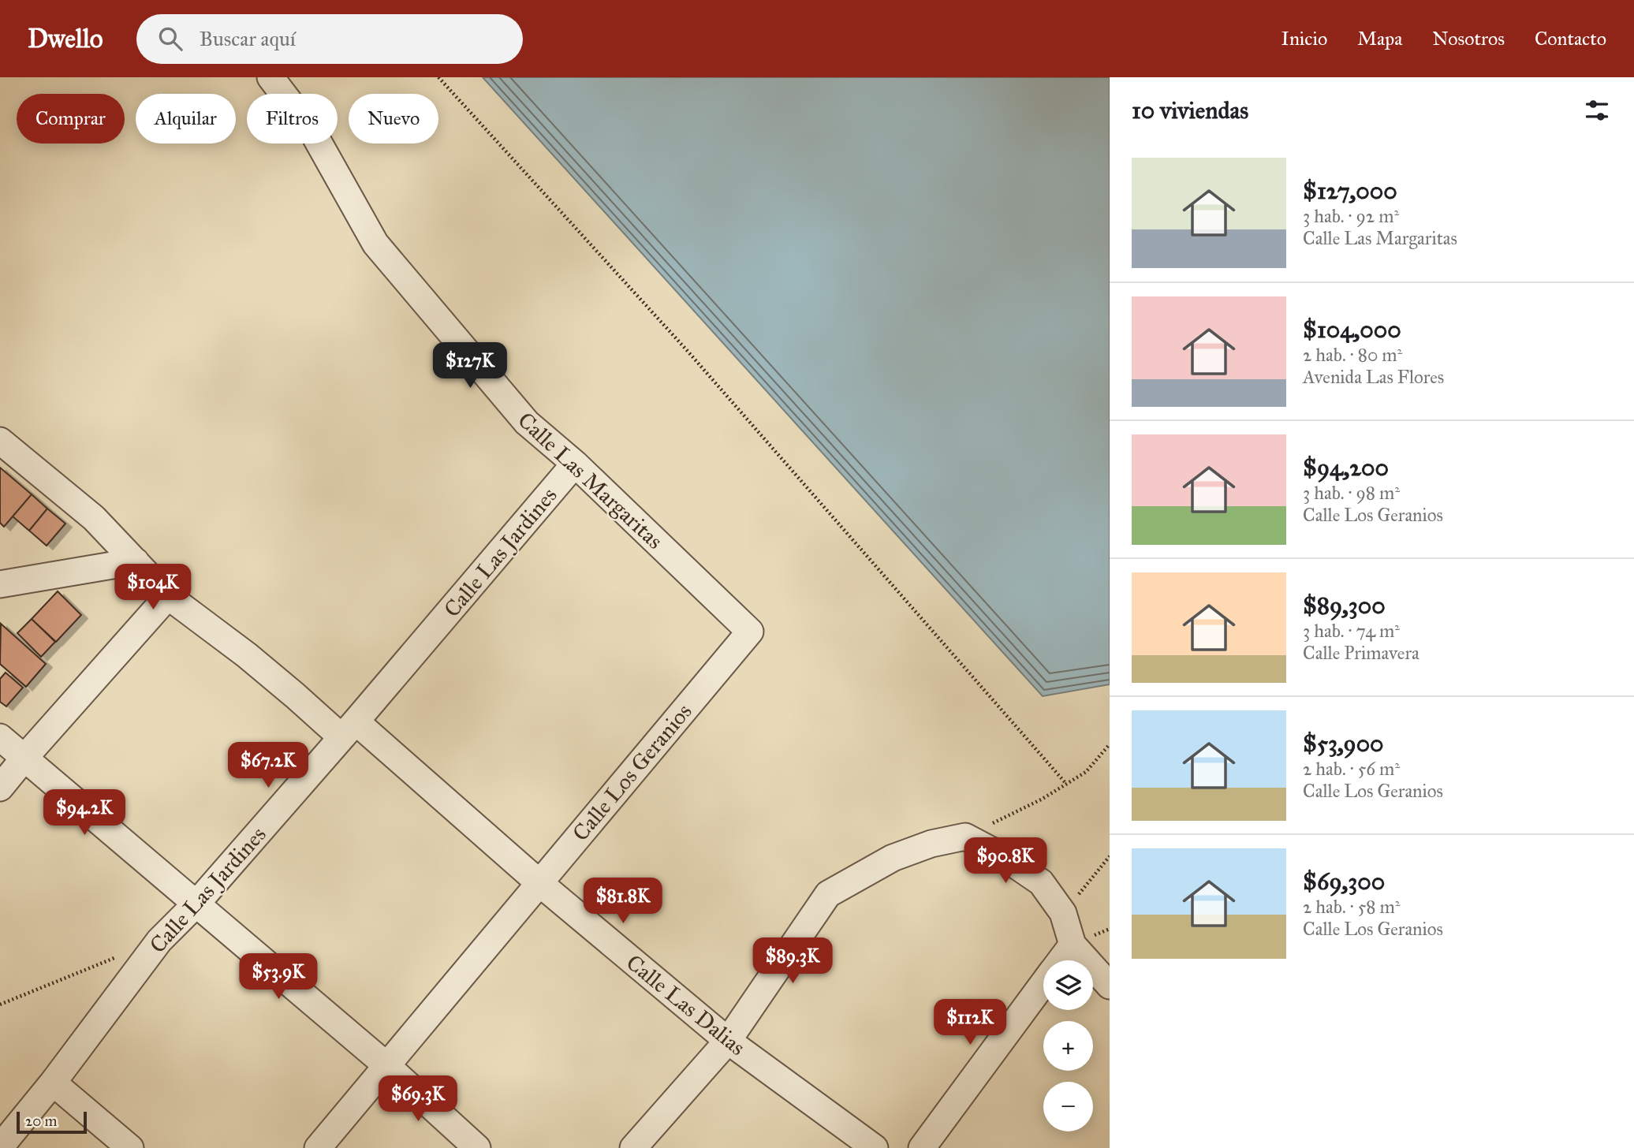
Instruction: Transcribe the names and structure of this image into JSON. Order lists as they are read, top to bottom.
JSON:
{
  "streets": {
    "street": [
      "Calle Las Margaritas",
      "Calle Las Jardines",
      "Calle Los Geranios",
      "Calle Las Dalias"
    ]
  },
  "crossings": [
    ["Calle Las Margaritas", "Calle Las Jardines"],
    ["Calle Las Margaritas", "Calle Los Geranios"],
    ["Calle Las Jardines", "Calle Las Dalias"],
    ["Calle Los Geranios", "Calle Las Dalias"]
  ],
  "scale_bar": "20 m",
  "page": {
    "header": "Dwello",
    "search": "Buscar aquí",
    "nav": [
      "Inicio",
      "Mapa",
      "Nosotros",
      "Contacto"
    ],
    "heading": "10 viviendas",
    "chip": [
      "Comprar",
      "Alquilar",
      "Filtros",
      "Nuevo"
    ],
    "list": [
      {
        "name": "$127,000",
        "note": "3 hab. · 92 m² · Calle Las Margaritas"
      },
      {
        "name": "$104,000",
        "note": "2 hab. · 80 m² · Avenida Las Flores"
      },
      {
        "name": "$94,200",
        "note": "3 hab. · 98 m² · Calle Los Geranios"
      },
      {
        "name": "$89,300",
        "note": "3 hab. · 74 m² · Calle Primavera"
      },
      {
        "name": "$53,900",
        "note": "2 hab. · 56 m² · Calle Los Geranios"
      },
      {
        "name": "$69,300",
        "note": "2 hab. · 58 m² · Calle Los Geranios"
      }
    ],
    "price": [
      "$127K",
      "$104K",
      "$67.2K",
      "$94.2K",
      "$90.8K",
      "$81.8K",
      "$89.3K",
      "$53.9K",
      "$112K",
      "$69.3K"
    ],
    "map_buttons": ["+", "−"],
    "scale": "20 m"
  }
}
